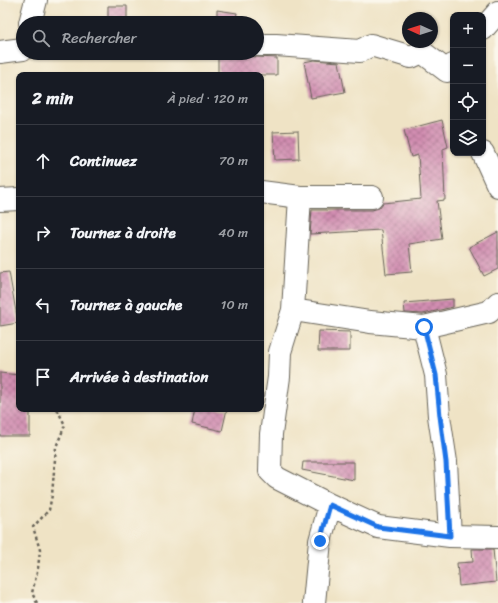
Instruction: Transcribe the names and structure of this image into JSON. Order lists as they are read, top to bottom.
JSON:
{
  "north": "left",
  "page": {
    "map_buttons": ["+", "−"],
    "search": "Rechercher",
    "heading": ["2 min", "À pied · 120 m"],
    "list": [
      ["Continuez", "70 m"],
      ["Tournez à droite", "40 m"],
      ["Tournez à gauche", "10 m"],
      "Arrivée à destination"
    ]
  }
}
